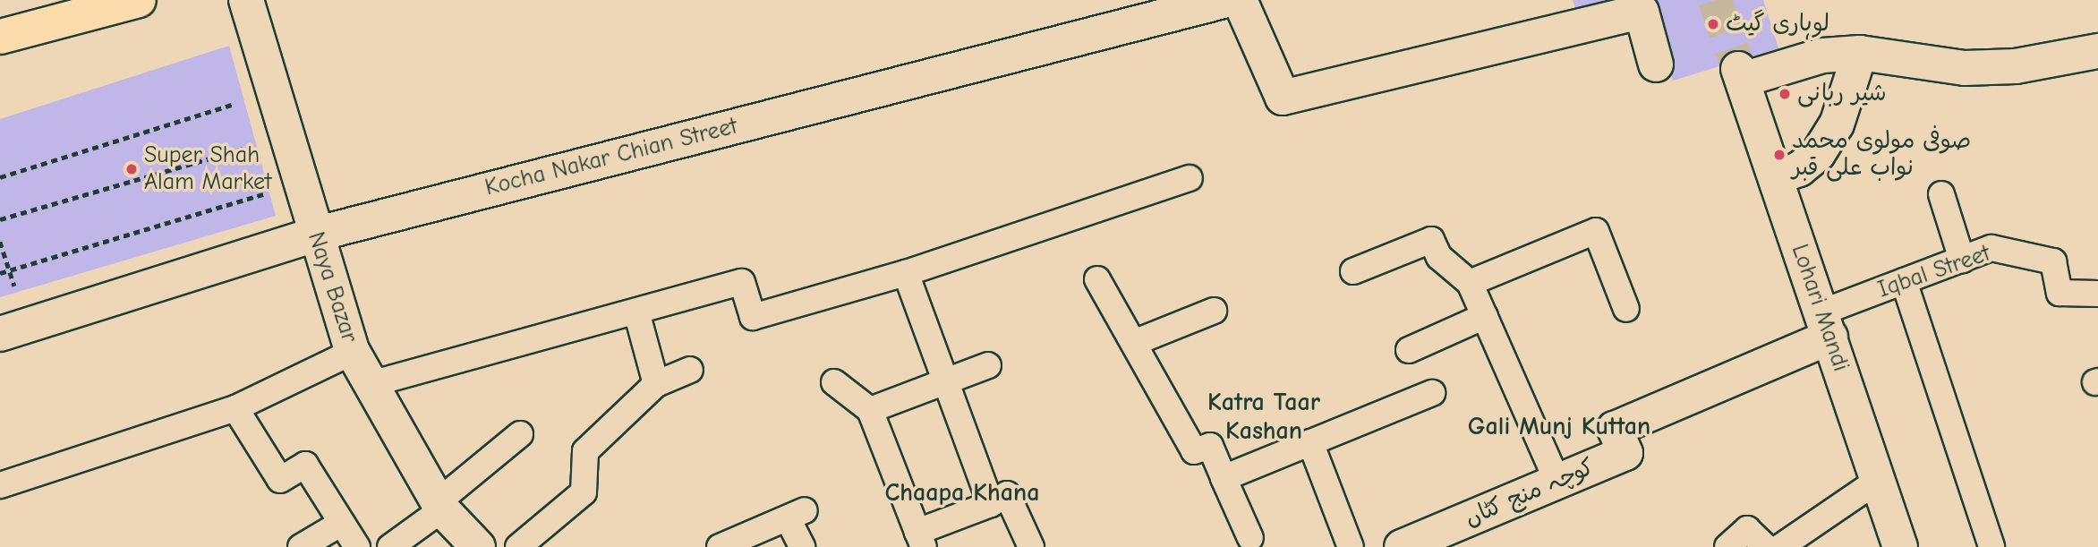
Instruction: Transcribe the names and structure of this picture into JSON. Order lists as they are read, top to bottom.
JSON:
{
  "streets": {
    "street": [
      "Kocha Nakar Chian Street",
      "Naya Bazar",
      "Lohari Mandi",
      "کوچہ منج کٹاں"
    ],
    "lane": ["Iqbal Street"]
  },
  "crossings": [
    ["Kocha Nakar Chian Street", "Naya Bazar"],
    ["Iqbal Street", "Lohari Mandi"],
    ["Iqbal Street", "کوچہ منج کٹاں"],
    ["Lohari Mandi", "کوچہ منج کٹاں"]
  ],
  "districts": ["Katra Taar Kashan", "Gali Munj Kuttan", "Chaapa Khana"],
  "places": [
    "لوہاری گیٹ",
    "شیر ربانی",
    "صوفی مولوی محمد نواب علی قبر",
    "Super Shah Alam Market"
  ]
}
